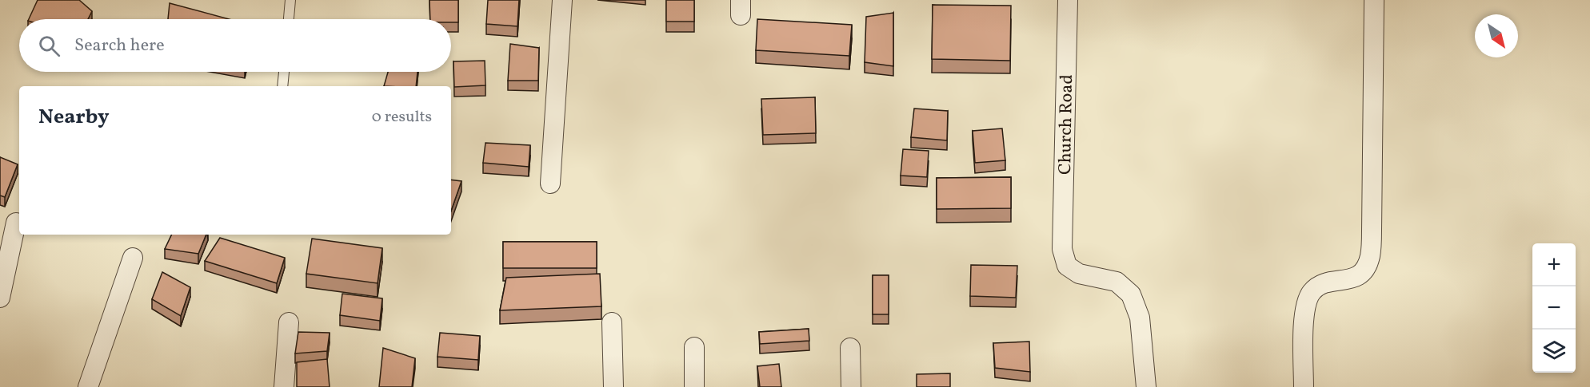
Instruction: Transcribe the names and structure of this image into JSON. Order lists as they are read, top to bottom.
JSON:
{
  "streets": {
    "street": ["Church Road"]
  },
  "north": "bottom right",
  "page": {
    "search": "Search here",
    "heading": ["Nearby", "0 results"],
    "map_buttons": ["+", "−"]
  }
}
